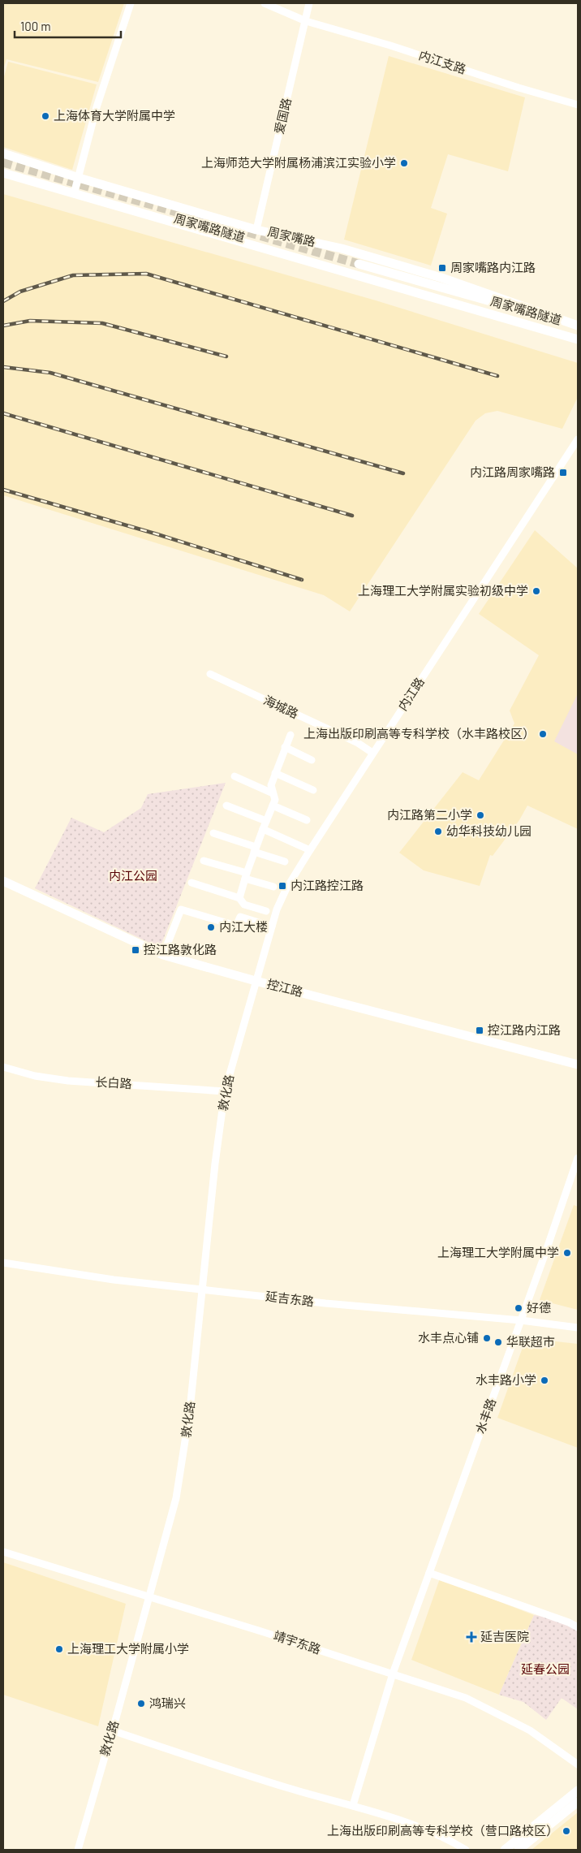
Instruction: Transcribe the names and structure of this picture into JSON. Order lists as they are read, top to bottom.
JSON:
{
  "streets": {
    "main road": ["周家嘴路隧道", "周家嘴路", "控江路"],
    "street": [
      "内江支路",
      "爱国路",
      "内江路",
      "海城路",
      "长白路",
      "敦化路",
      "延吉东路",
      "水丰路",
      "靖宇东路"
    ]
  },
  "crossings": [
    ["内江支路", "爱国路"],
    ["爱国路", "周家嘴路"],
    ["周家嘴路隧道", "周家嘴路"],
    ["内江路", "海城路"],
    ["内江路", "控江路"],
    ["内江路", "敦化路"],
    ["控江路", "敦化路"],
    ["长白路", "敦化路"],
    ["敦化路", "延吉东路"],
    ["敦化路", "靖宇东路"],
    ["延吉东路", "水丰路"],
    ["水丰路", "靖宇东路"]
  ],
  "parks": ["内江公园", "延春公园"],
  "places": {
    "other": [
      "上海体育大学附属中学",
      "上海师范大学附属杨浦滨江实验小学",
      "上海理工大学附属实验初级中学",
      "上海出版印刷高等专科学校（水丰路校区）",
      "内江路第二小学",
      "幼华科技幼儿园",
      "内江大楼",
      "上海理工大学附属中学",
      "好德",
      "水丰点心铺",
      "华联超市",
      "水丰路小学",
      "上海理工大学附属小学",
      "鸿瑞兴",
      "上海出版印刷高等专科学校（营口路校区）"
    ],
    "transit": [
      "周家嘴路内江路",
      "内江路周家嘴路",
      "内江路控江路",
      "控江路敦化路",
      "控江路内江路"
    ],
    "health": ["延吉医院"]
  },
  "scale_bar": "100 m"
}
